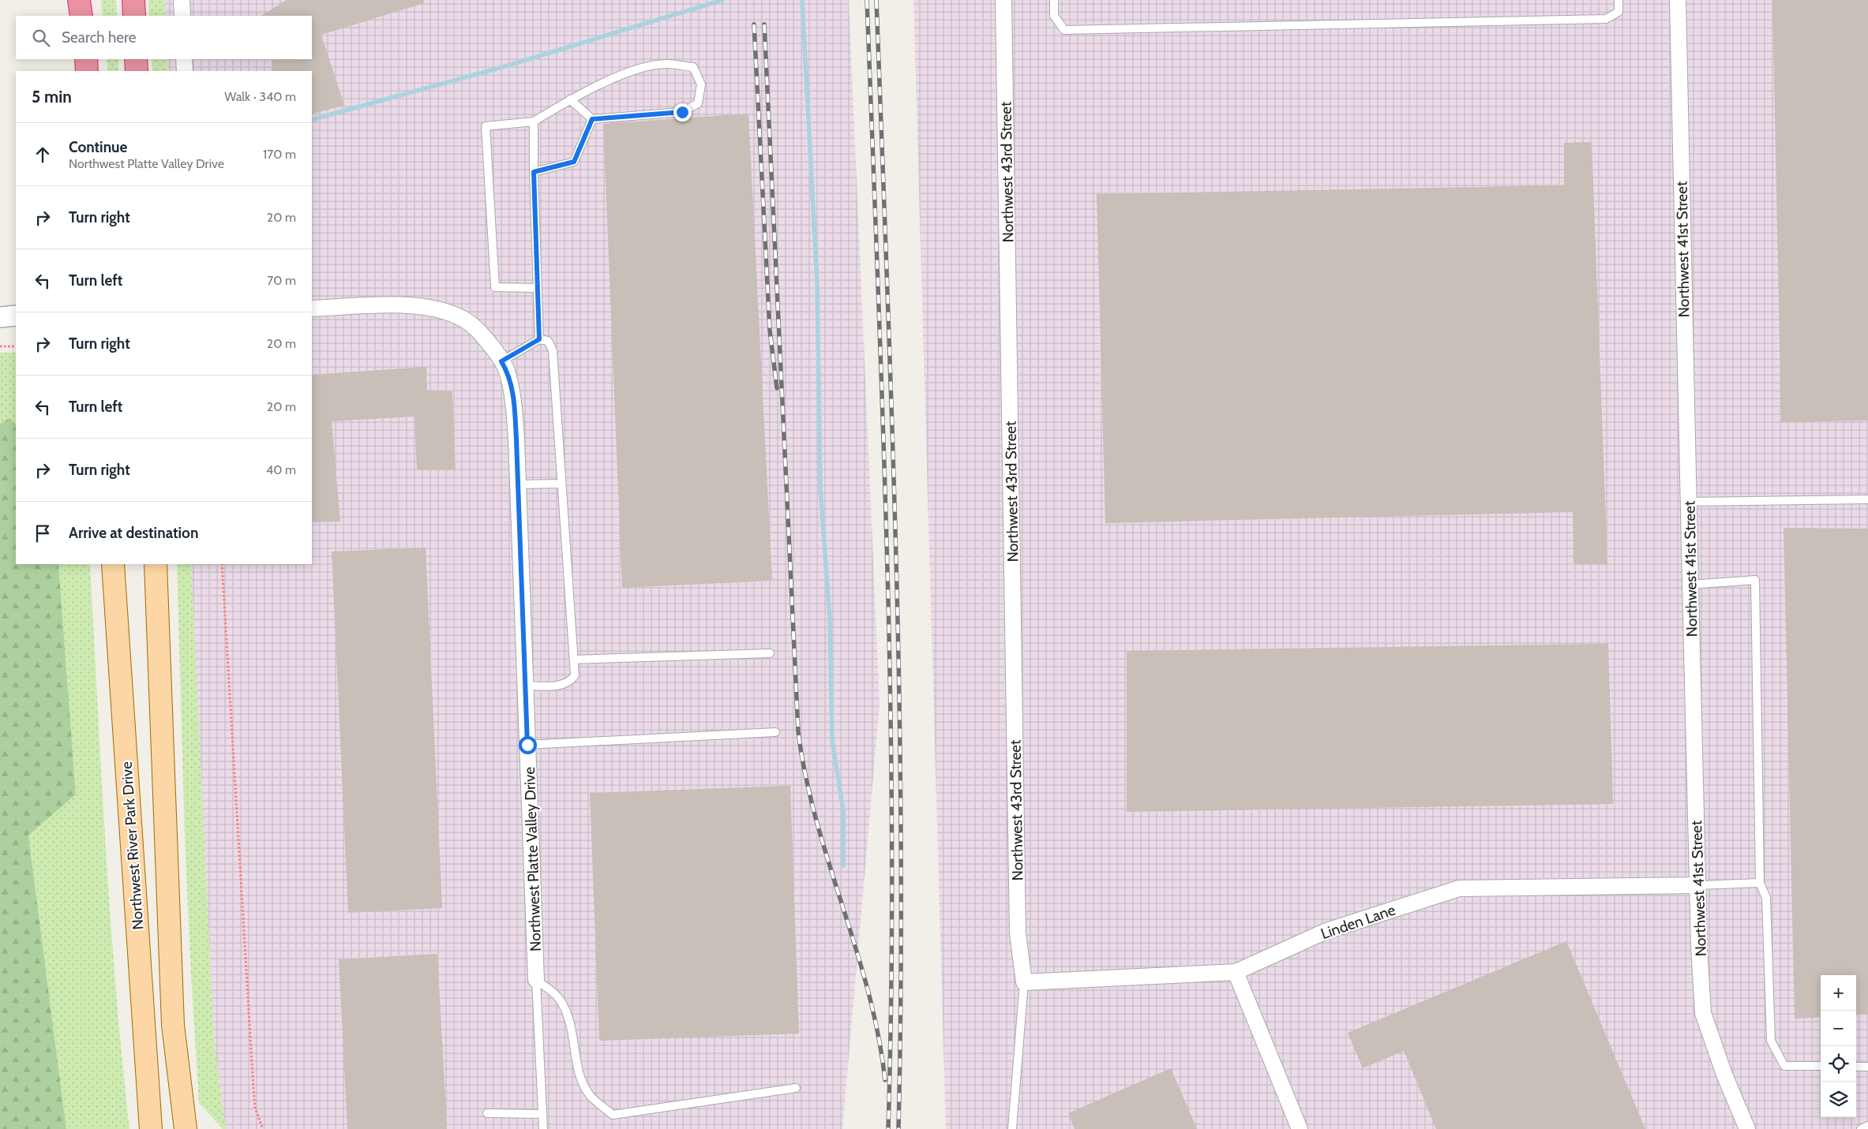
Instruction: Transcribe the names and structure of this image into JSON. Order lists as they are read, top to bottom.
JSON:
{
  "streets": {
    "main road": ["Northwest River Park Drive"],
    "street": [
      "Northwest 43rd Street",
      "Northwest 41st Street",
      "Northwest Platte Valley Drive",
      "Linden Lane"
    ]
  },
  "crossings": [
    ["Northwest 43rd Street", "Linden Lane"],
    ["Northwest 41st Street", "Linden Lane"]
  ],
  "page": {
    "search": "Search here",
    "heading": ["5 min", "Walk · 340 m"],
    "list": [
      ["Continue", "Northwest Platte Valley Drive", "170 m"],
      ["Turn right", "20 m"],
      ["Turn left", "70 m"],
      ["Turn right", "20 m"],
      ["Turn left", "20 m"],
      ["Turn right", "40 m"],
      "Arrive at destination"
    ],
    "map_buttons": ["+", "−"]
  }
}
